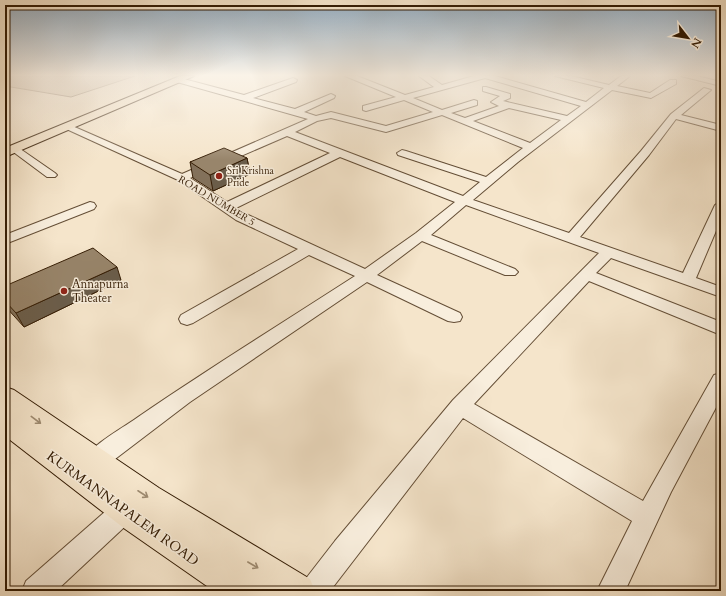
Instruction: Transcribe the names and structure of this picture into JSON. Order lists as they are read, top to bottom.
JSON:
{
  "streets": {
    "main road": ["KURMANNAPALEM ROAD"],
    "street": ["ROAD NUMBER 5"]
  },
  "places": ["Sri Krishna Pride", "Annapurna Theater"],
  "north": "bottom right"
}
